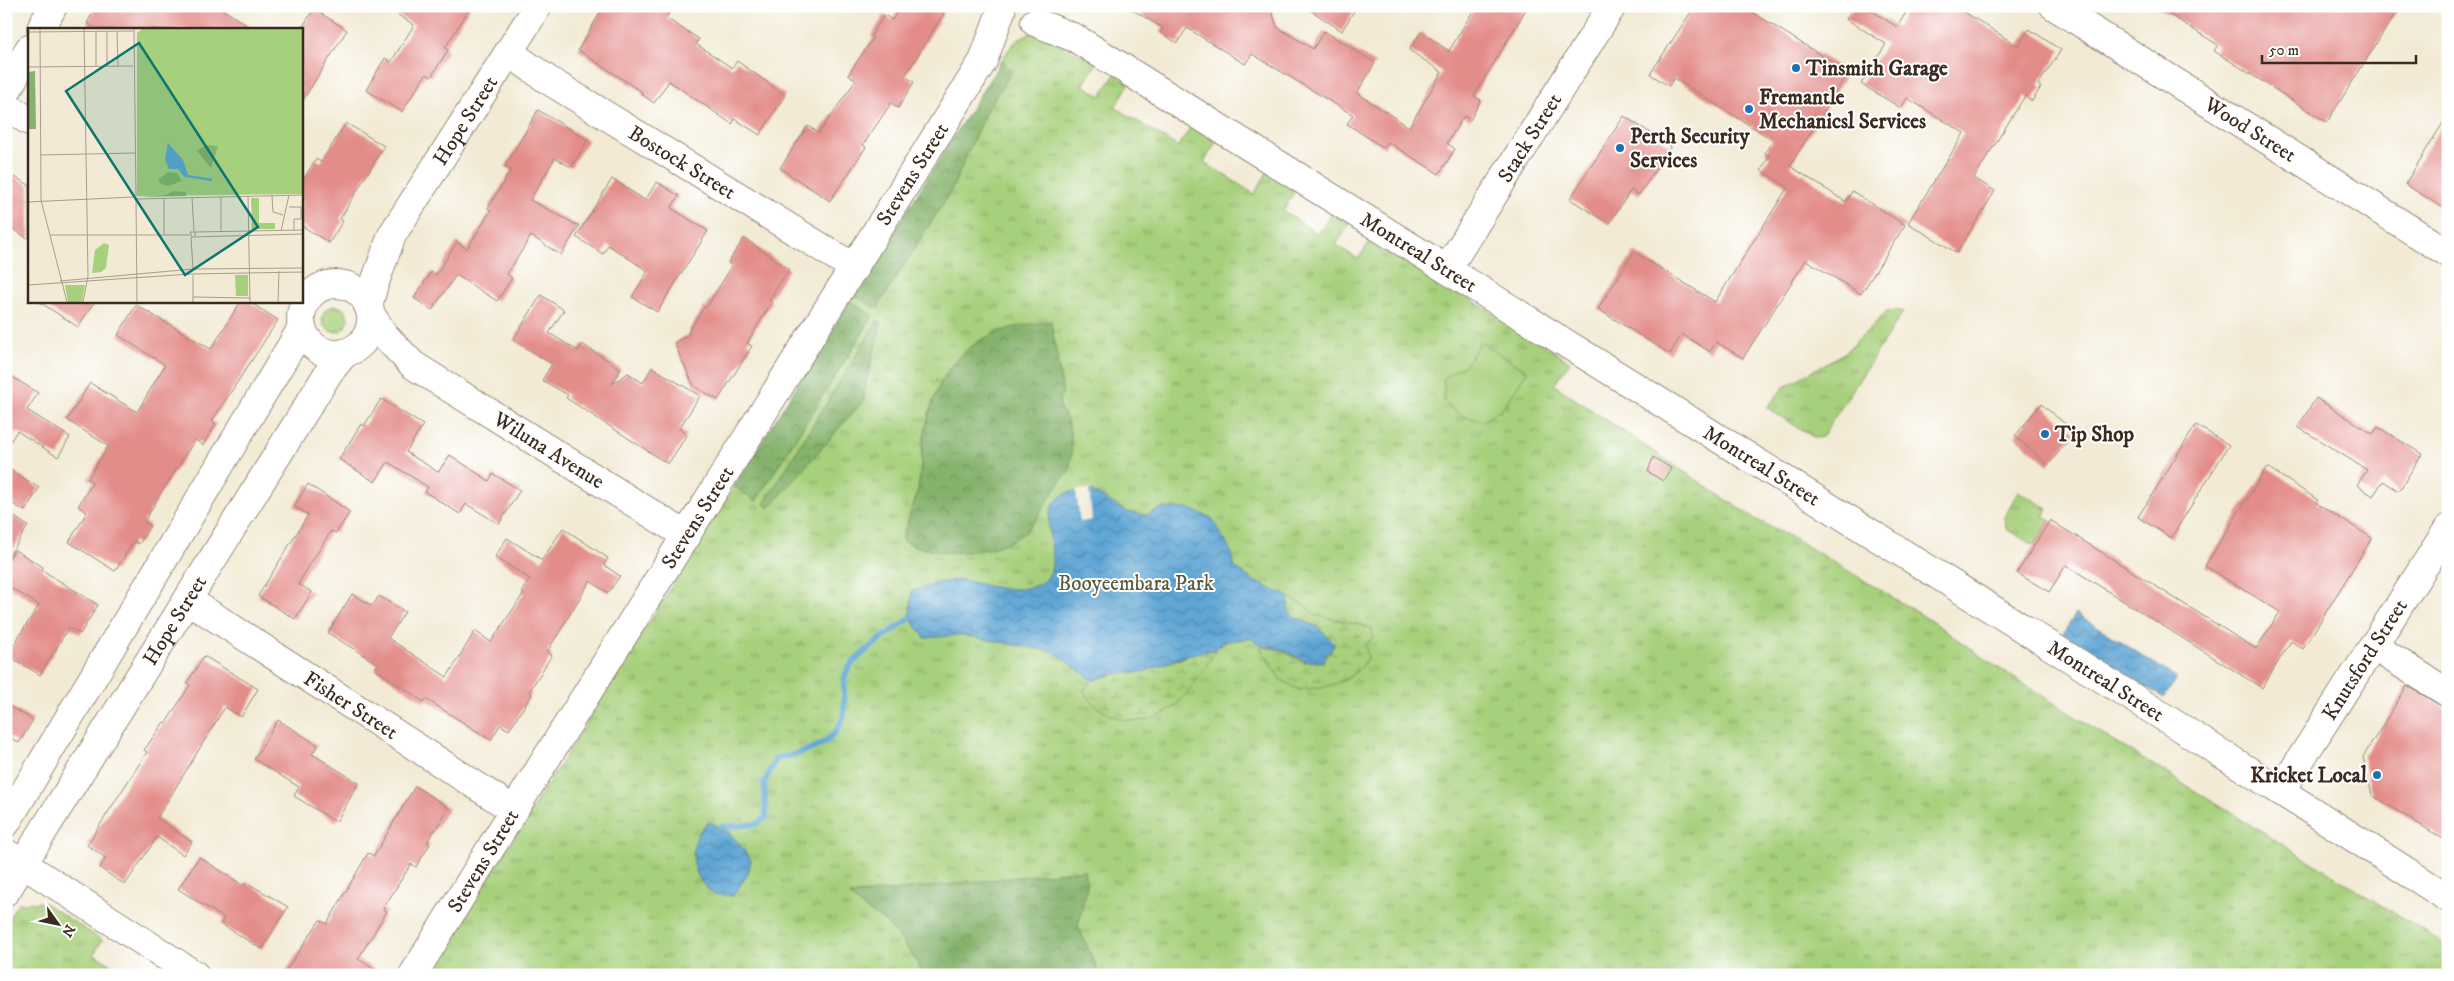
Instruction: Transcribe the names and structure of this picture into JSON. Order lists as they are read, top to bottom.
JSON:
{
  "streets": {
    "street": [
      "Hope Street",
      "Wood Street",
      "Stack Street",
      "Bostock Street",
      "Stevens Street",
      "Montreal Street",
      "Wiluna Avenue",
      "Knutsford Street",
      "Fisher Street"
    ]
  },
  "crossings": [
    ["Hope Street", "Bostock Street"],
    ["Hope Street", "Wiluna Avenue"],
    ["Hope Street", "Fisher Street"],
    ["Stack Street", "Montreal Street"],
    ["Bostock Street", "Stevens Street"],
    ["Stevens Street", "Montreal Street"],
    ["Stevens Street", "Wiluna Avenue"],
    ["Stevens Street", "Fisher Street"],
    ["Montreal Street", "Knutsford Street"]
  ],
  "parks": ["Booyeembara Park"],
  "places": [
    "Tinsmith Garage",
    "Fremantle Mechanicsl Services",
    "Perth Security Services",
    "Tip Shop",
    "Kricket Local"
  ],
  "scale_bar": "50 m",
  "north": "bottom right"
}
